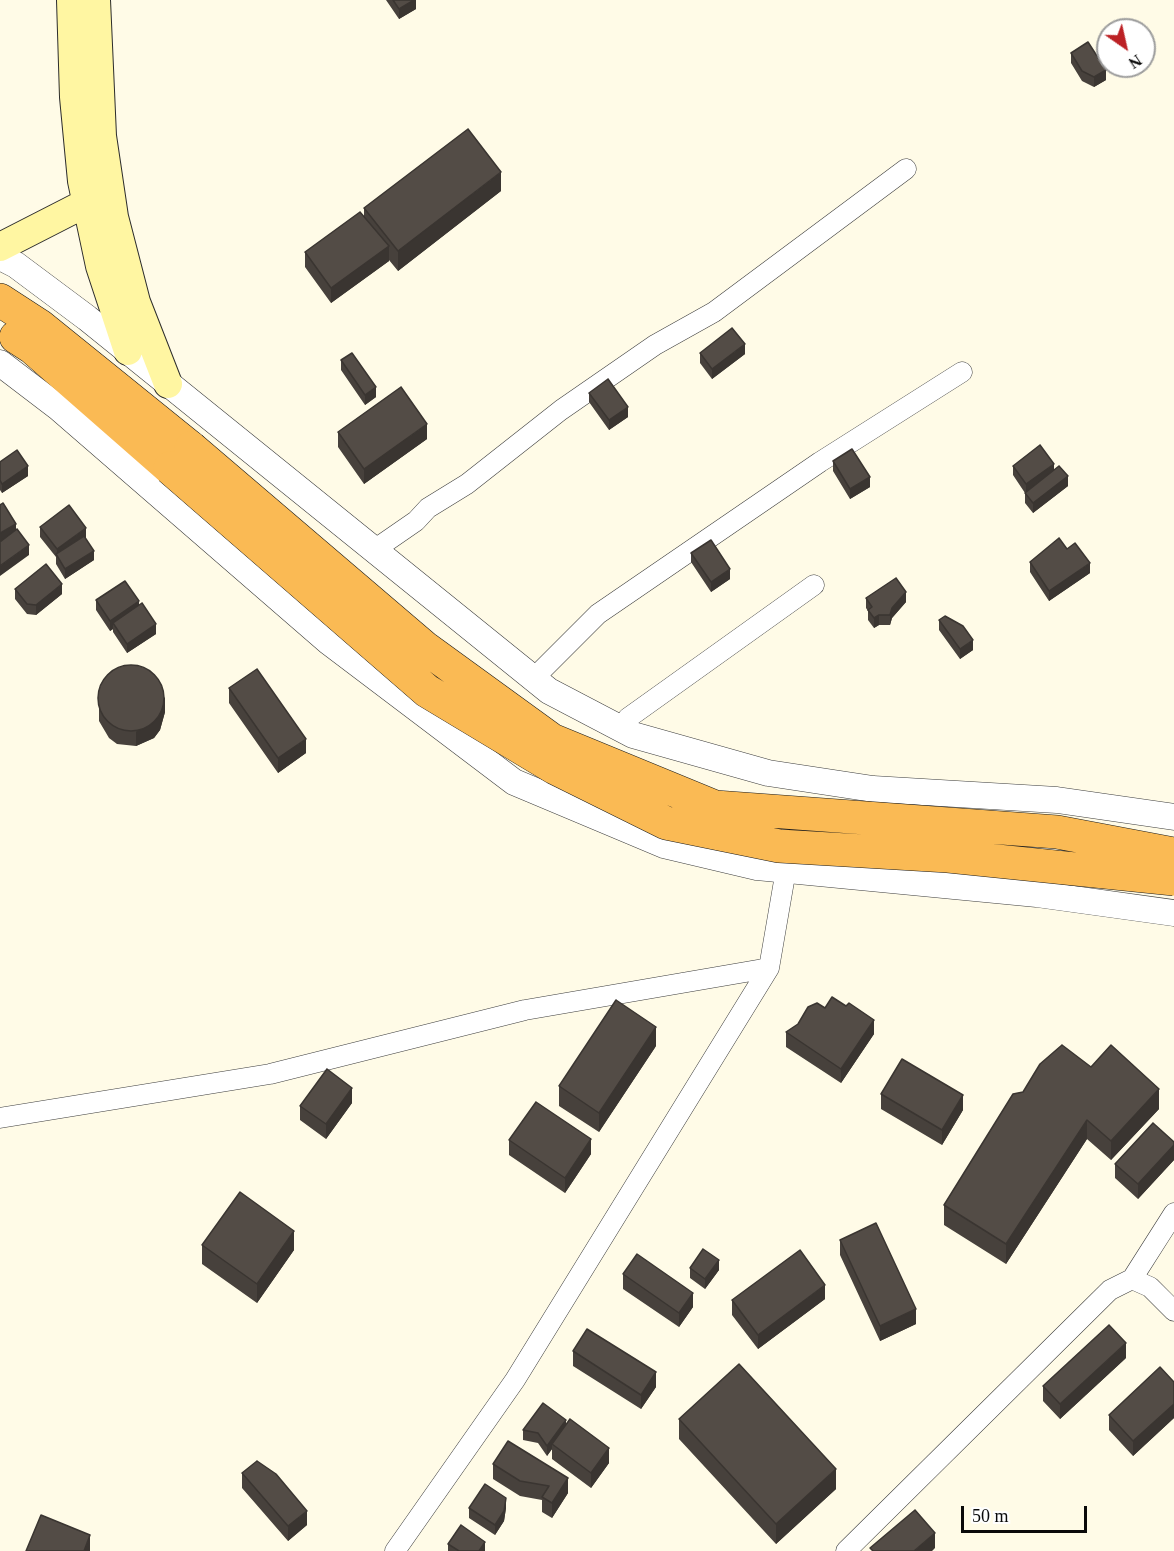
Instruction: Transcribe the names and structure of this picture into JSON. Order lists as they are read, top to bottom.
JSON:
{
  "scale_bar": "50 m",
  "north": "bottom right"
}
